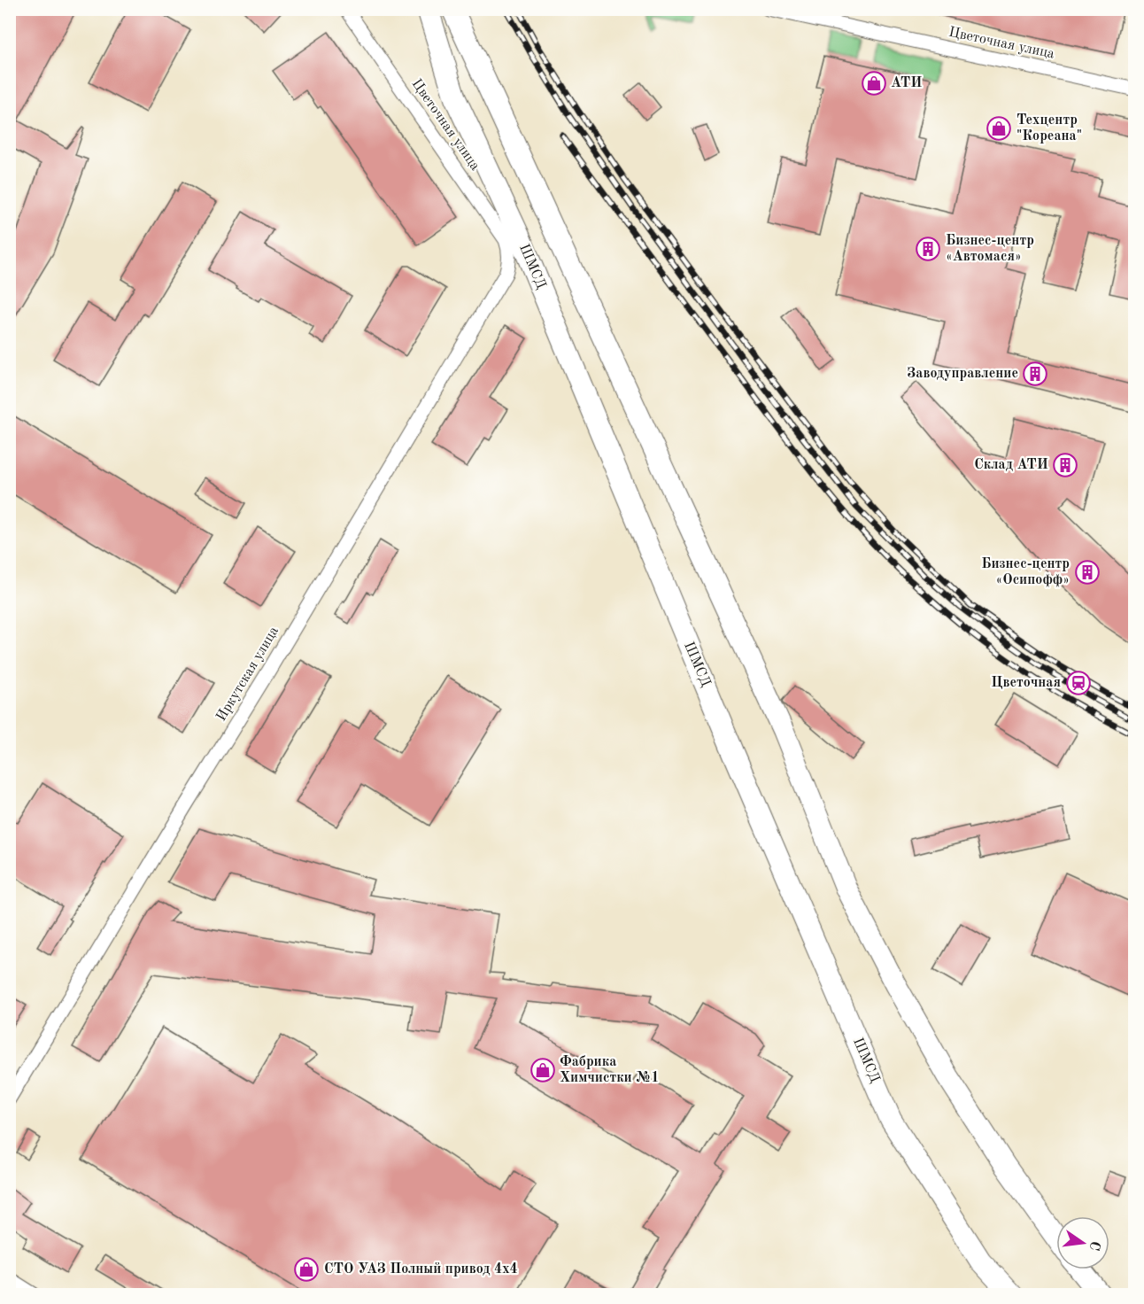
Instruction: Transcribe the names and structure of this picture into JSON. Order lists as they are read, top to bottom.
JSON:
{
  "streets": {
    "main road": ["ШМСД"],
    "street": ["Цветочная улица", "Иркутская улица"]
  },
  "crossings": [
    ["Цветочная улица", "Иркутская улица"]
  ],
  "places": {
    "shop": [
      "АТИ",
      "Техцентр \"Кореана\"",
      "Фабрика Химчистки №1",
      "СТО УАЗ Полный привод 4х4"
    ],
    "building": [
      "Бизнес-центр «Автомася»",
      "Заводуправление",
      "Склад АТИ",
      "Бизнес-центр «Осипофф»"
    ],
    "station": ["Цветочная"]
  },
  "north": "right"
}
